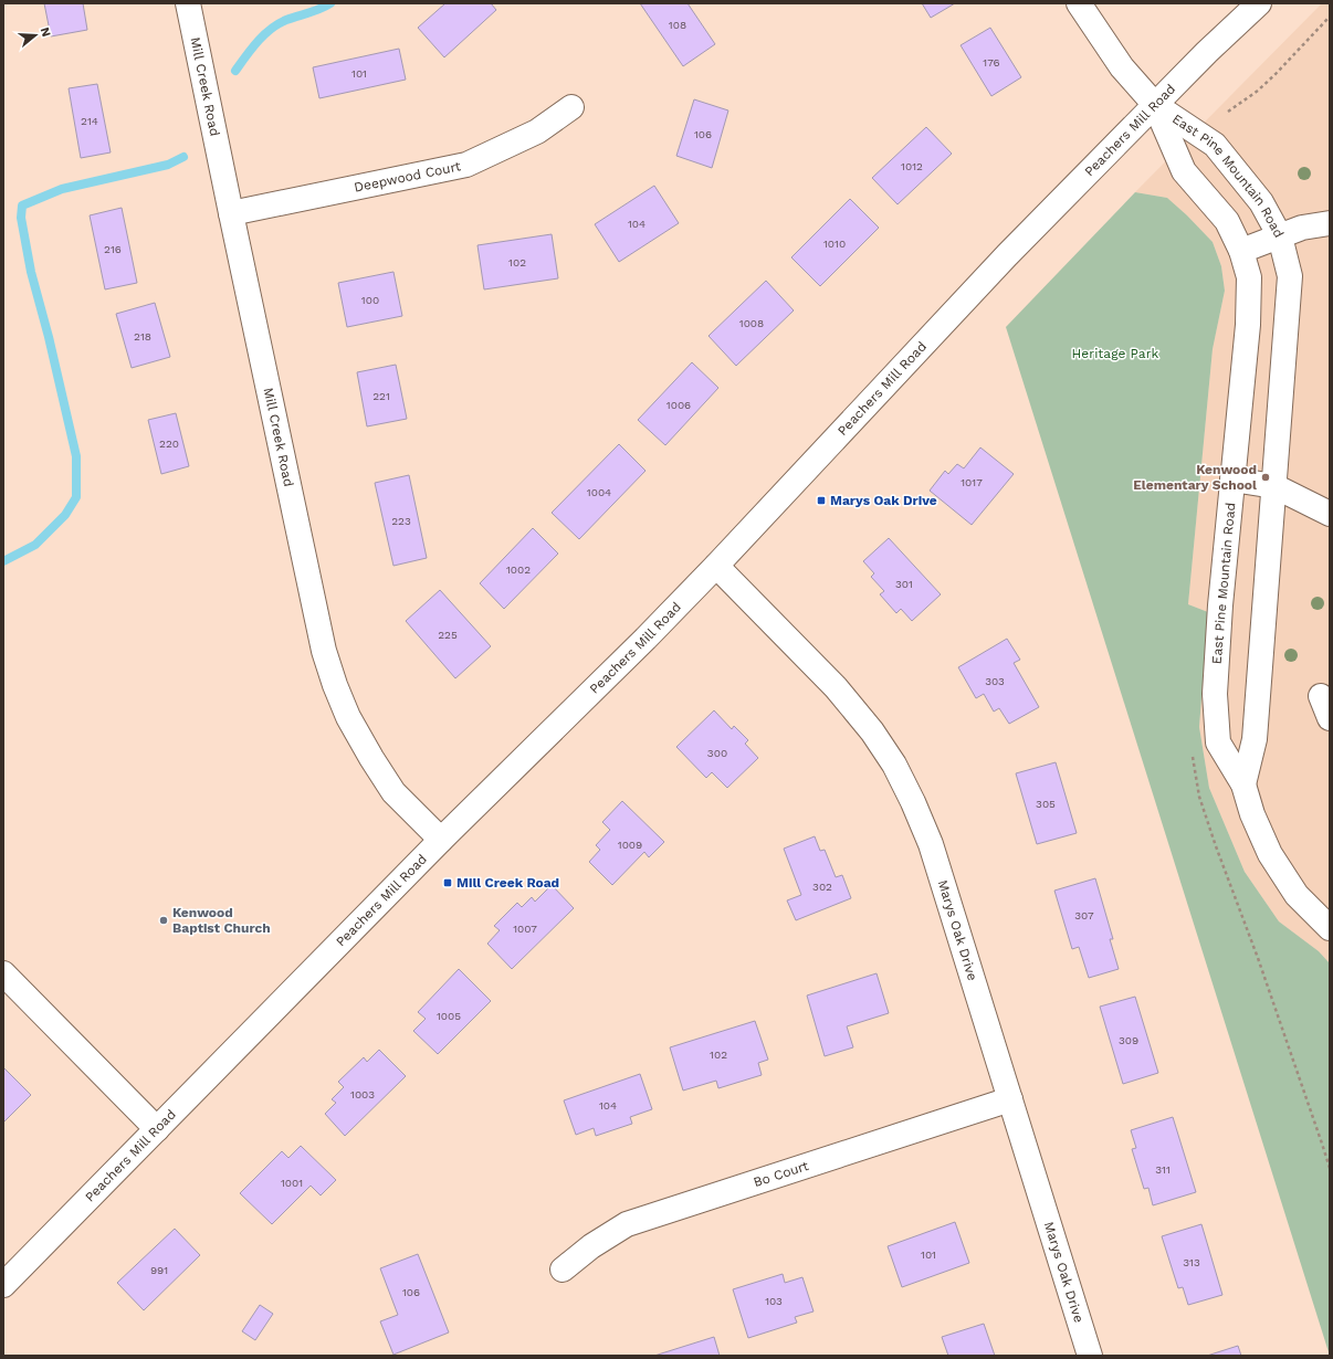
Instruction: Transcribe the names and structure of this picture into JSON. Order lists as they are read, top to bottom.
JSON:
{
  "streets": {
    "street": [
      "Mill Creek Road",
      "Peachers Mill Road",
      "Deepwood Court",
      "East Pine Mountain Road",
      "Marys Oak Drive",
      "Bo Court"
    ]
  },
  "crossings": [
    ["Mill Creek Road", "Peachers Mill Road"],
    ["Mill Creek Road", "Deepwood Court"],
    ["Peachers Mill Road", "East Pine Mountain Road"],
    ["Peachers Mill Road", "Marys Oak Drive"],
    ["Marys Oak Drive", "Bo Court"]
  ],
  "parks": ["Heritage Park"],
  "places": {
    "other": ["Kenwood Elementary School", "Kenwood Baptist Church"],
    "transit": ["Marys Oak Drive", "Mill Creek Road"]
  },
  "house_numbers": [
    "108",
    "176",
    "101",
    "214",
    "106",
    "1012",
    "104",
    "1010",
    "216",
    "102",
    "100",
    "1008",
    "218",
    "221",
    "1006",
    "220",
    "1017",
    "1004",
    "223",
    "1002",
    "301",
    "225",
    "303",
    "300",
    "305",
    "1009",
    "302",
    "307",
    "1007",
    "1005",
    "309",
    "102",
    "1003",
    "104",
    "311",
    "1001",
    "101",
    "313",
    "991",
    "106",
    "103"
  ],
  "north": "right"
}
